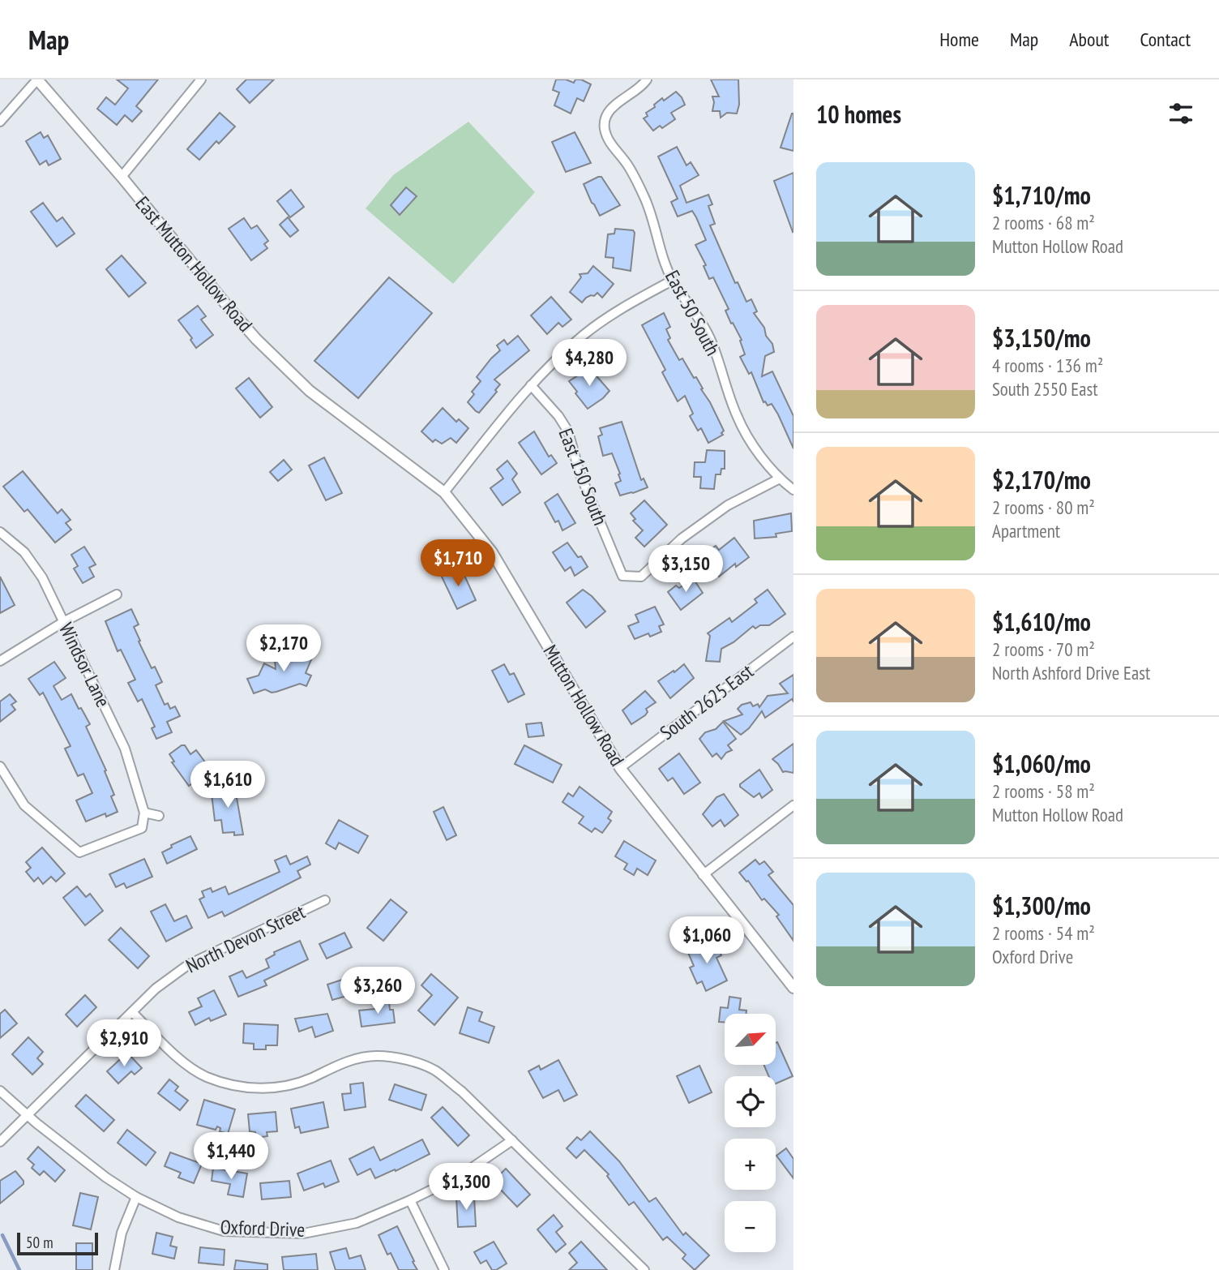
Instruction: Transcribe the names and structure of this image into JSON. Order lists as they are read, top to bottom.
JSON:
{
  "streets": {
    "street": [
      "East Mutton Hollow Road",
      "East 50 South",
      "East 150 South",
      "Windsor Lane",
      "South 2625 East",
      "Mutton Hollow Road",
      "North Devon Street",
      "Oxford Drive"
    ]
  },
  "crossings": [
    ["East Mutton Hollow Road", "Mutton Hollow Road"],
    ["East 50 South", "East 150 South"],
    ["South 2625 East", "Mutton Hollow Road"],
    ["North Devon Street", "Oxford Drive"]
  ],
  "scale_bar": "50 m",
  "north": "top right",
  "page": {
    "header": "Map",
    "nav": [
      "Home",
      "Map",
      "About",
      "Contact"
    ],
    "heading": "10 homes",
    "list": [
      {
        "name": "$1,710/mo",
        "note": "2 rooms · 68 m² · Mutton Hollow Road"
      },
      {
        "name": "$3,150/mo",
        "note": "4 rooms · 136 m² · South 2550 East"
      },
      {
        "name": "$2,170/mo",
        "note": "2 rooms · 80 m² · Apartment"
      },
      {
        "name": "$1,610/mo",
        "note": "2 rooms · 70 m² · North Ashford Drive East"
      },
      {
        "name": "$1,060/mo",
        "note": "2 rooms · 58 m² · Mutton Hollow Road"
      },
      {
        "name": "$1,300/mo",
        "note": "2 rooms · 54 m² · Oxford Drive"
      }
    ],
    "price": [
      "$4,280",
      "$1,710",
      "$3,150",
      "$2,170",
      "$1,610",
      "$1,060",
      "$3,260",
      "$2,910",
      "$1,440",
      "$1,300"
    ],
    "map_buttons": ["+", "−"],
    "scale": "50 m"
  }
}
